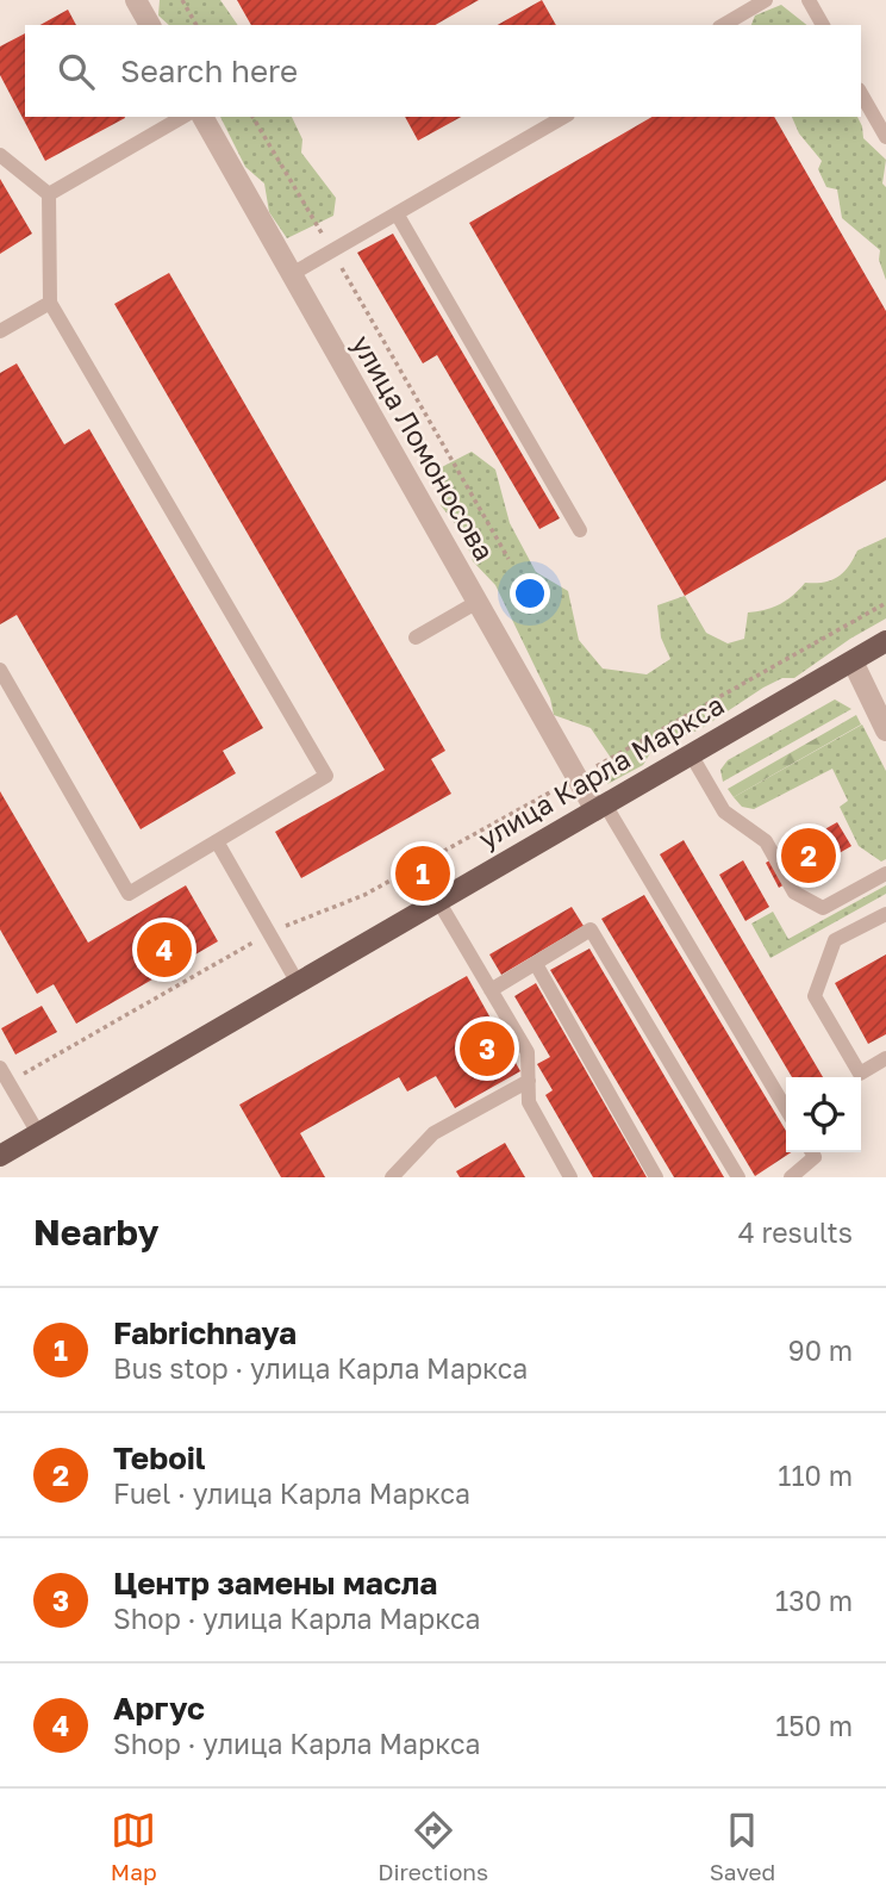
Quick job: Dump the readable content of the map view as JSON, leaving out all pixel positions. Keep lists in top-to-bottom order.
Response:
{
  "streets": {
    "main road": ["улица Карла Маркса"],
    "street": ["улица Ломоносова"]
  },
  "crossings": [
    ["улица Ломоносова", "улица Карла Маркса"]
  ],
  "page": {
    "search": "Search here",
    "pins": [
      "2",
      "1",
      "4",
      "3"
    ],
    "heading": ["Nearby", "4 results"],
    "list": [
      {
        "mark": "1",
        "name": "Fabrichnaya",
        "note": "Bus stop · улица Карла Маркса",
        "value": "90 m"
      },
      {
        "mark": "2",
        "name": "Teboil",
        "note": "Fuel · улица Карла Маркса",
        "value": "110 m"
      },
      {
        "mark": "3",
        "name": "Центр замены масла",
        "note": "Shop · улица Карла Маркса",
        "value": "130 m"
      },
      {
        "mark": "4",
        "name": "Аргус",
        "note": "Shop · улица Карла Маркса",
        "value": "150 m"
      }
    ],
    "nav": ["Map", "Directions", "Saved"]
  }
}
